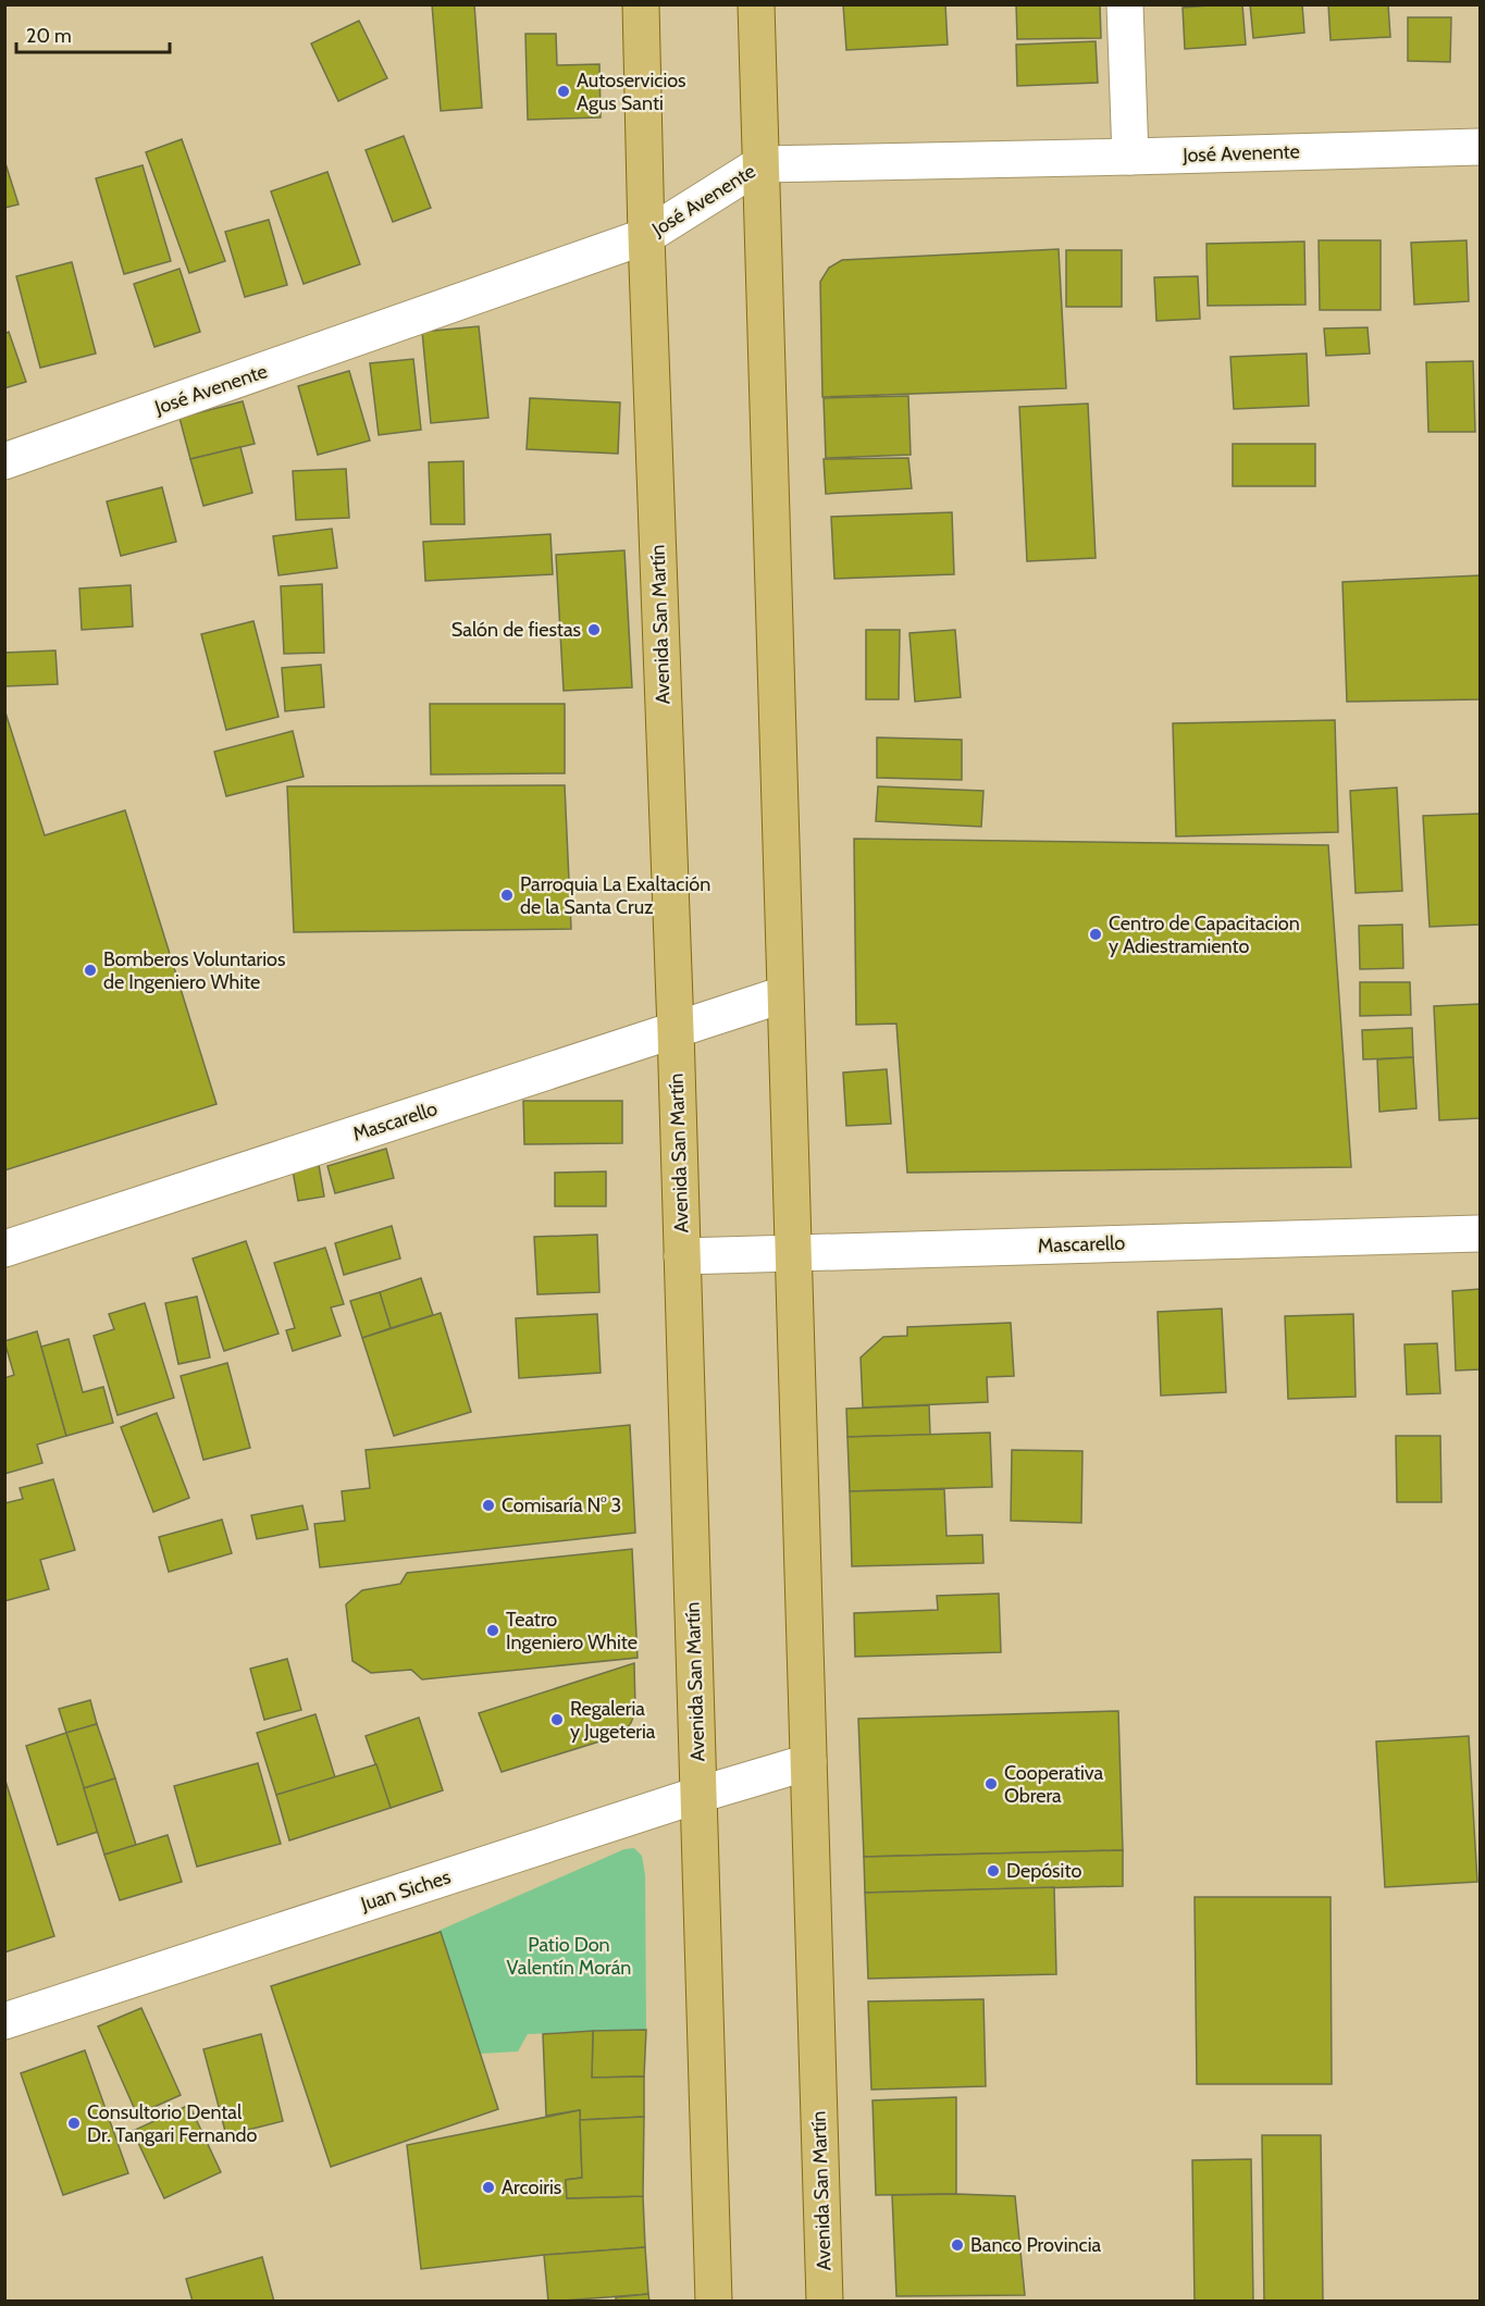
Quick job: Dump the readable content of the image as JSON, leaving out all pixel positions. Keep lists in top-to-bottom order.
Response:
{
  "streets": {
    "main road": ["Avenida San Martín"],
    "street": ["José Avenente", "Mascarello", "Juan Siches"]
  },
  "crossings": [
    ["José Avenente", "Avenida San Martín"],
    ["Avenida San Martín", "Mascarello"],
    ["Avenida San Martín", "Juan Siches"]
  ],
  "parks": ["Patio Don Valentín Morán"],
  "places": [
    "Autoservicios Agus Santi",
    "Salón de fiestas",
    "Parroquia La Exaltación de la Santa Cruz",
    "Centro de Capacitacion y Adiestramiento",
    "Bomberos Voluntarios de Ingeniero White",
    "Comisaría N° 3",
    "Teatro Ingeniero White",
    "Regaleria y Jugeteria",
    "Cooperativa Obrera",
    "Depósito",
    "Consultorio Dental Dr. Tangari Fernando",
    "Arcoiris",
    "Banco Provincia"
  ],
  "scale_bar": "20 m"
}
